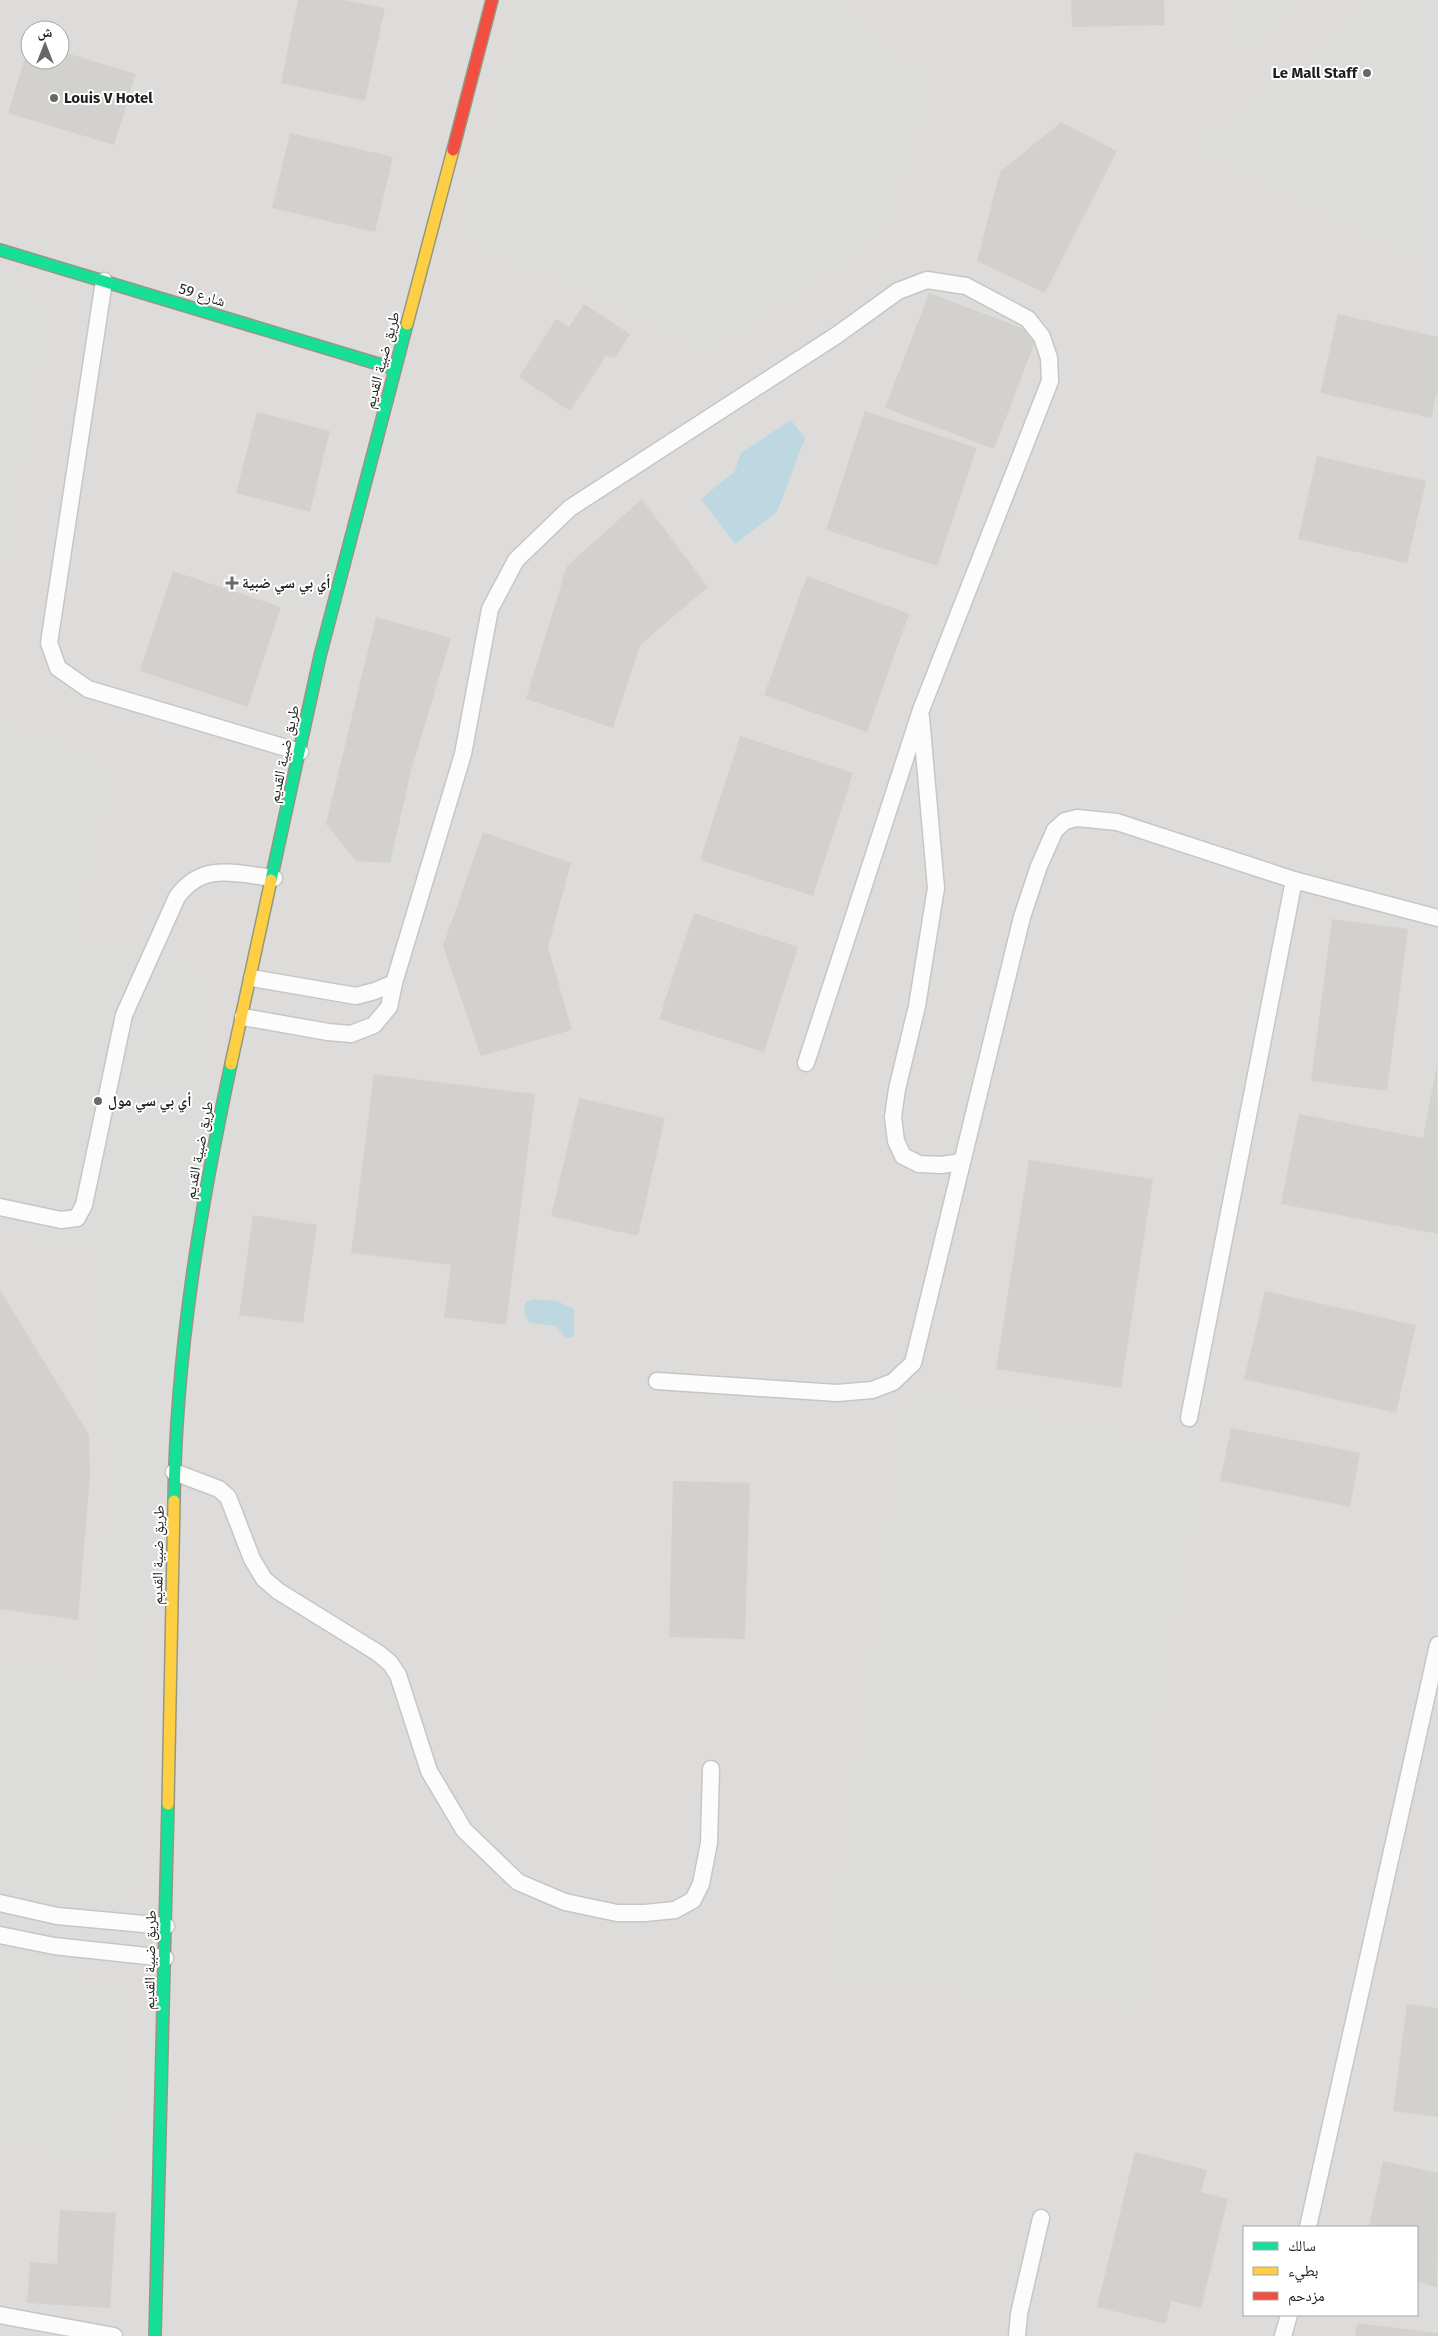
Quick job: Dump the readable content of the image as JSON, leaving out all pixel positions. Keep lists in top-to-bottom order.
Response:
{
  "streets": {
    "street": ["شارع 59", "طريق ضبية القديم"]
  },
  "crossings": [
    ["شارع 59", "طريق ضبية القديم"]
  ],
  "places": {
    "other": ["Le Mall Staff", "Louis V Hotel", "أي بي سي مول"],
    "health": ["أي بي سي ضبية"]
  },
  "legend": ["سالك", "بطيء", "مزدحم"],
  "north": "top"
}
